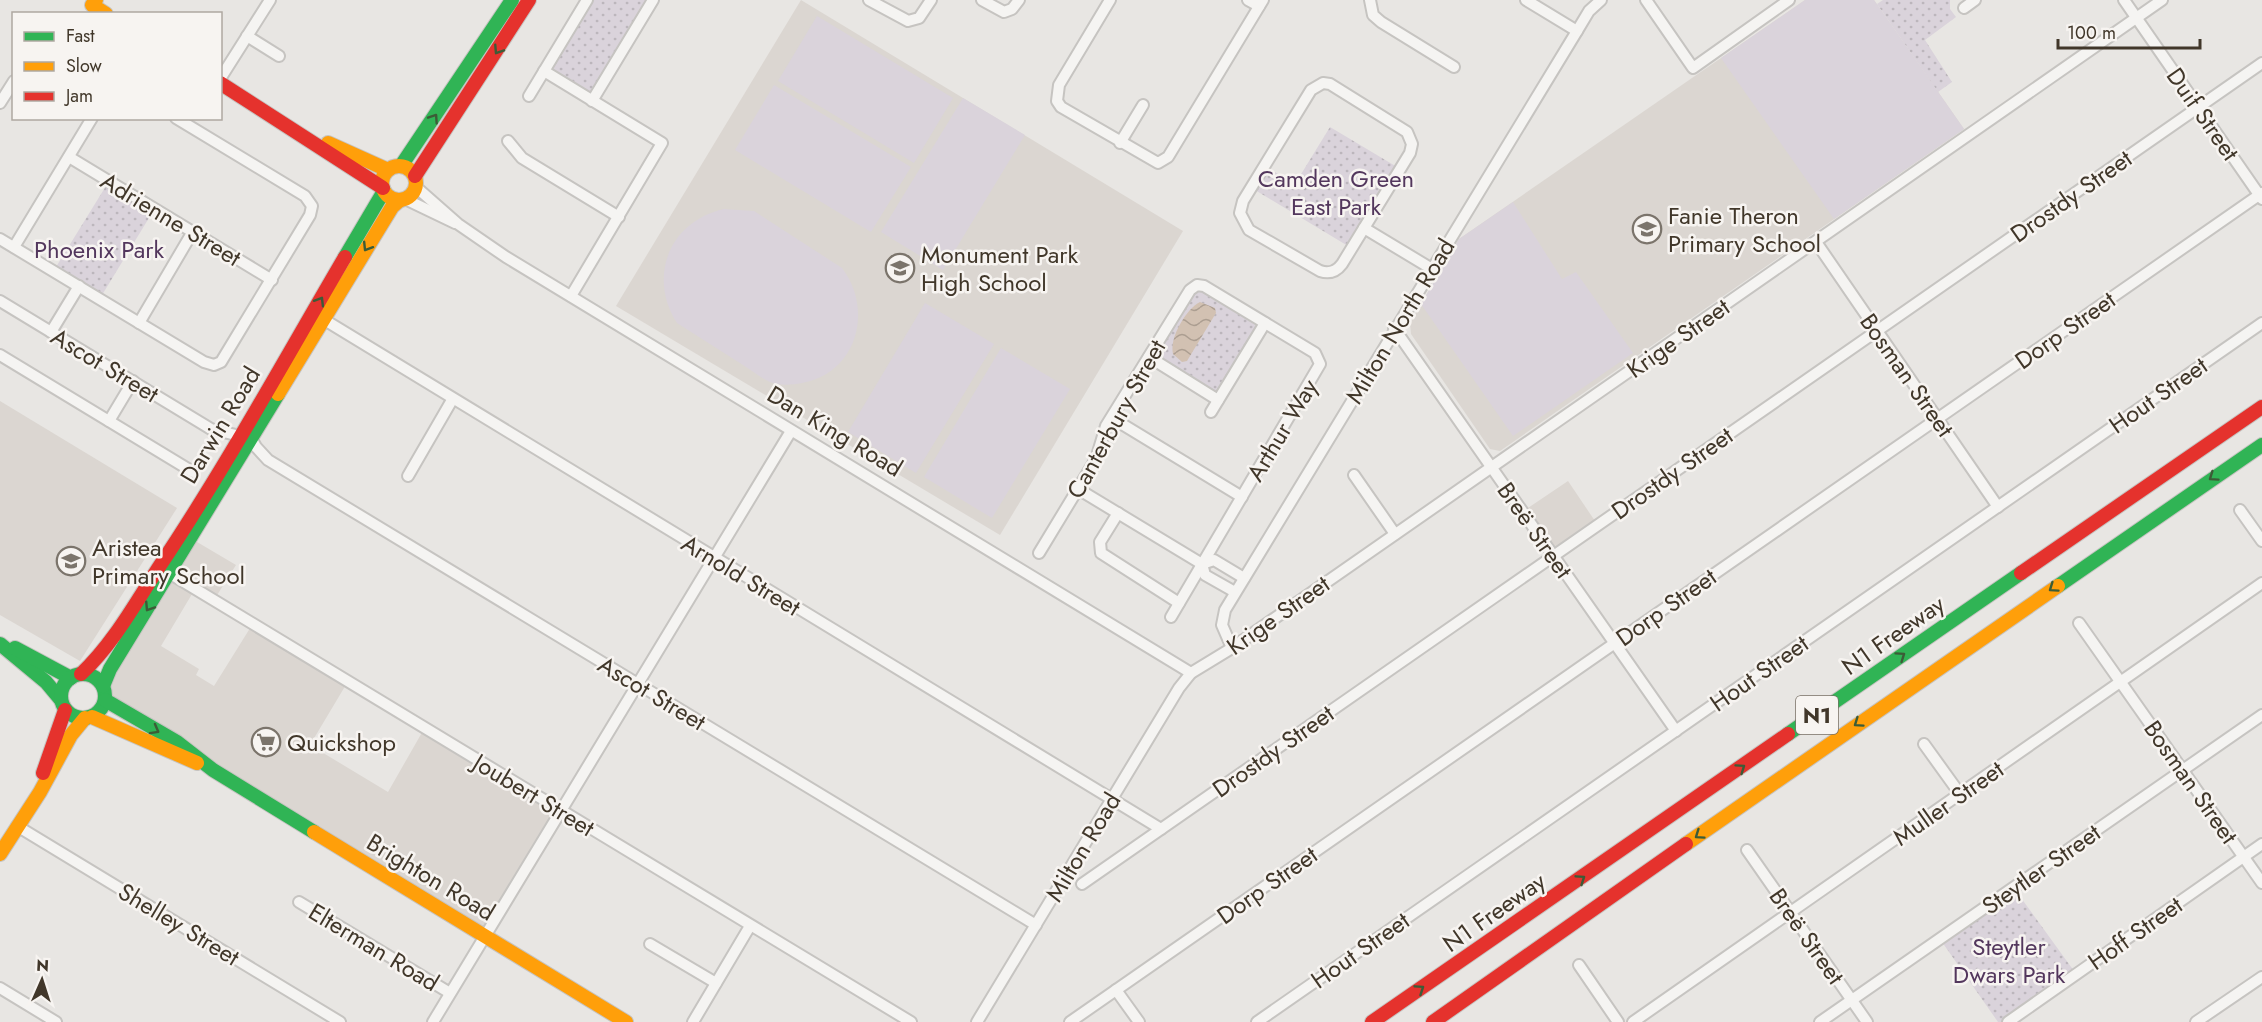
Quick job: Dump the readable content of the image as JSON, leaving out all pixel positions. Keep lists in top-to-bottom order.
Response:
{
  "streets": {
    "main road": [
      "Darwin Road",
      "N1 Freeway",
      "N1",
      "Brighton Road"
    ],
    "street": [
      "Duif Street",
      "Drostdy Street",
      "Adrienne Street",
      "Milton North Road",
      "Dorp Street",
      "Krige Street",
      "Ascot Street",
      "Bosman Street",
      "Hout Street",
      "Canterbury Street",
      "Arthur Way",
      "Dan King Road",
      "Breë Street",
      "Arnold Street",
      "Joubert Street",
      "Muller Street",
      "Milton Road",
      "Steytler Street",
      "Shelley Street",
      "Hoff Street",
      "Elterman Road"
    ]
  },
  "crossings": [
    ["Duif Street", "Drostdy Street"],
    ["Duif Street", "Dorp Street"],
    ["Duif Street", "Krige Street"],
    ["Drostdy Street", "Bosman Street"],
    ["Drostdy Street", "Breë Street"],
    ["Drostdy Street", "Arnold Street"],
    ["Milton North Road", "Krige Street"],
    ["Milton North Road", "Breë Street"],
    ["Dorp Street", "Bosman Street"],
    ["Dorp Street", "Breë Street"],
    ["Krige Street", "Bosman Street"],
    ["Krige Street", "Dan King Road"],
    ["Krige Street", "Breë Street"],
    ["Krige Street", "Milton Road"],
    ["Ascot Street", "Darwin Road"],
    ["Ascot Street", "Milton Road"],
    ["Bosman Street", "Hout Street"],
    ["Bosman Street", "Muller Street"],
    ["Bosman Street", "Steytler Street"],
    ["Bosman Street", "Hoff Street"],
    ["Hout Street", "Breë Street"],
    ["Canterbury Street", "Arthur Way"],
    ["Darwin Road", "Dan King Road"],
    ["Darwin Road", "Arnold Street"],
    ["Darwin Road", "Joubert Street"],
    ["Darwin Road", "Brighton Road"],
    ["Dan King Road", "Milton Road"],
    ["Breë Street", "Muller Street"],
    ["Breë Street", "Steytler Street"],
    ["Arnold Street", "Milton Road"]
  ],
  "parks": ["Camden Green East Park", "Phoenix Park", "Steytler Dwars Park"],
  "places": {
    "school or university": ["Fanie Theron Primary School", "Monument Park High School", "Aristea Primary School"],
    "supermarket": ["Quickshop"]
  },
  "legend": ["Fast", "Slow", "Jam"],
  "scale_bar": "100 m",
  "north": "top"
}
